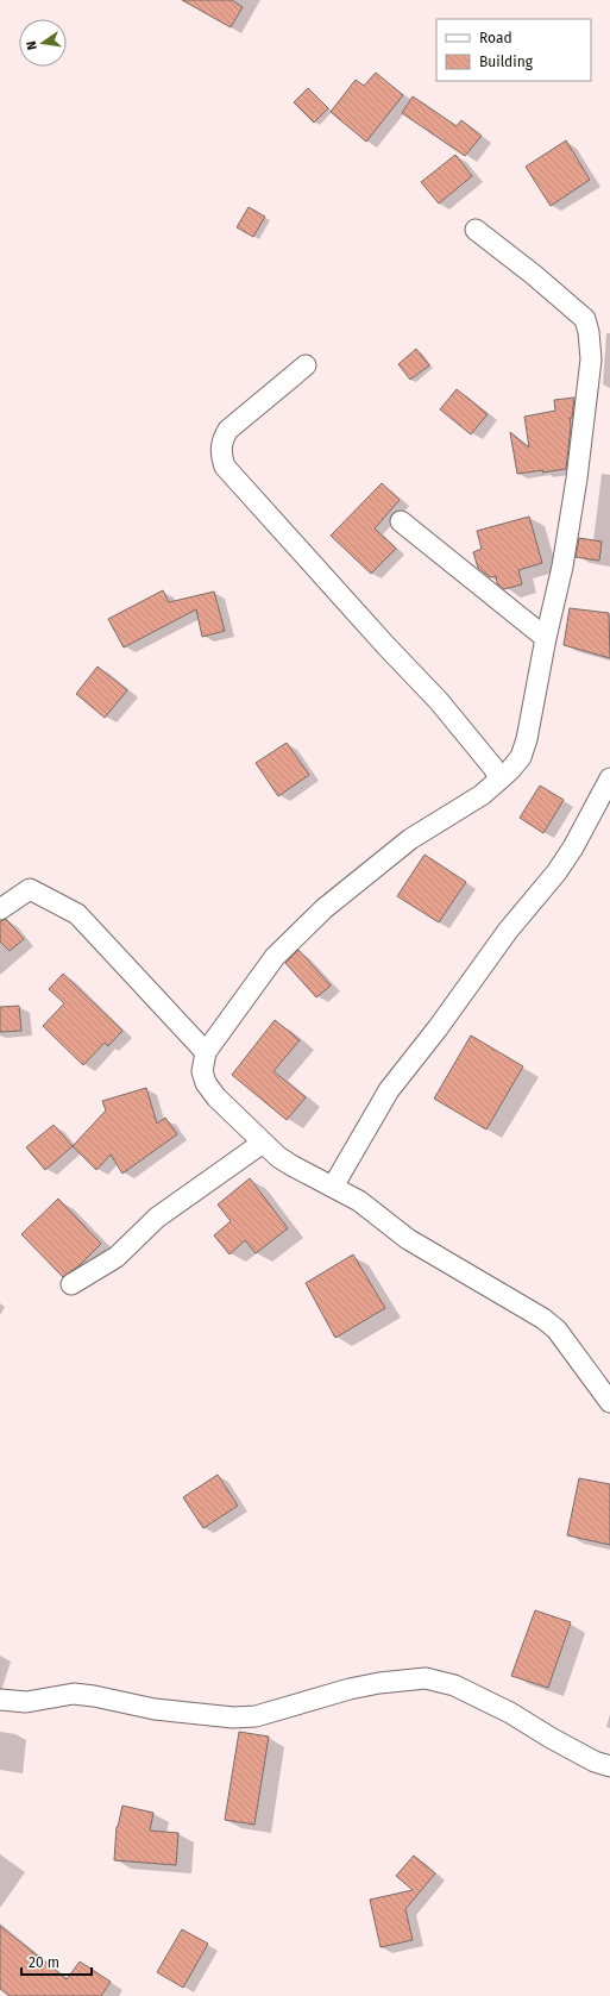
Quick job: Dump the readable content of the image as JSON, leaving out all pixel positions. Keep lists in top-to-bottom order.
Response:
{
  "legend": ["Road", "Building"],
  "scale_bar": "20 m",
  "north": "left"
}
